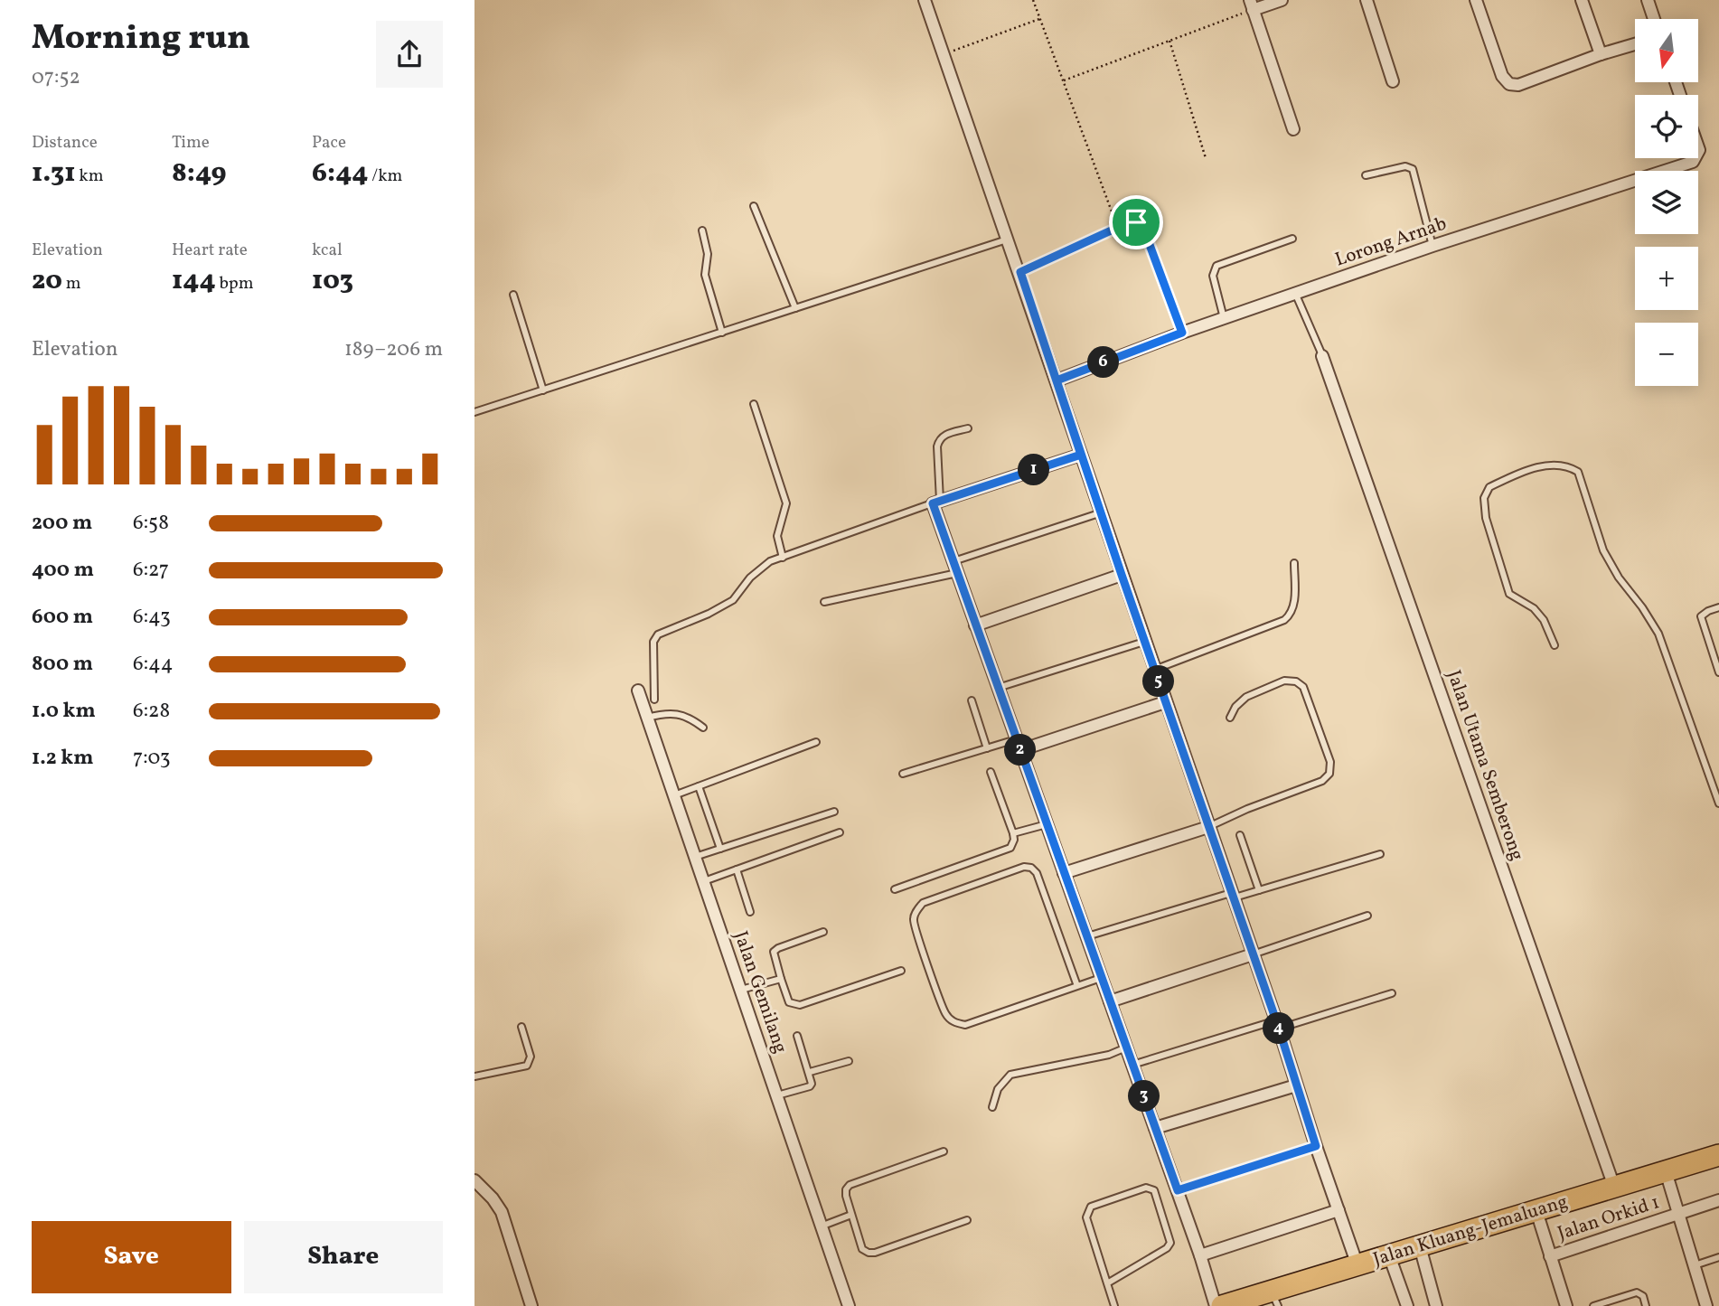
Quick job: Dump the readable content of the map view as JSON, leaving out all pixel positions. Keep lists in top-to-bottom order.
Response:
{
  "streets": {
    "highway": ["Jalan Kluang-Jemaluang"],
    "street": [
      "Lorong Arnab",
      "Jalan Utama Semberong",
      "Jalan Gemilang",
      "Jalan Orkid 1"
    ]
  },
  "crossings": [
    ["Jalan Utama Semberong", "Jalan Kluang-Jemaluang"]
  ],
  "north": "bottom",
  "page": {
    "heading": ["Morning run", "07:52"],
    "map_buttons": ["+", "−"],
    "stats": [
      ["Distance", "1.31 km"],
      ["Time", "8:49"],
      ["Pace", "6:44 /km"],
      ["Elevation", "20 m"],
      ["Heart rate", "144 bpm"],
      ["kcal", "103"]
    ],
    "chart": ["Elevation", "189–206 m"],
    "pins": [
      "6",
      "1",
      "5",
      "2",
      "4",
      "3"
    ],
    "list": [
      {
        "name": "200 m",
        "note": "6:58"
      },
      {
        "name": "400 m",
        "note": "6:27"
      },
      {
        "name": "600 m",
        "note": "6:43"
      },
      {
        "name": "800 m",
        "note": "6:44"
      },
      {
        "name": "1.0 km",
        "note": "6:28"
      },
      {
        "name": "1.2 km",
        "note": "7:03"
      }
    ],
    "buttons": ["Save", "Share"]
  }
}
